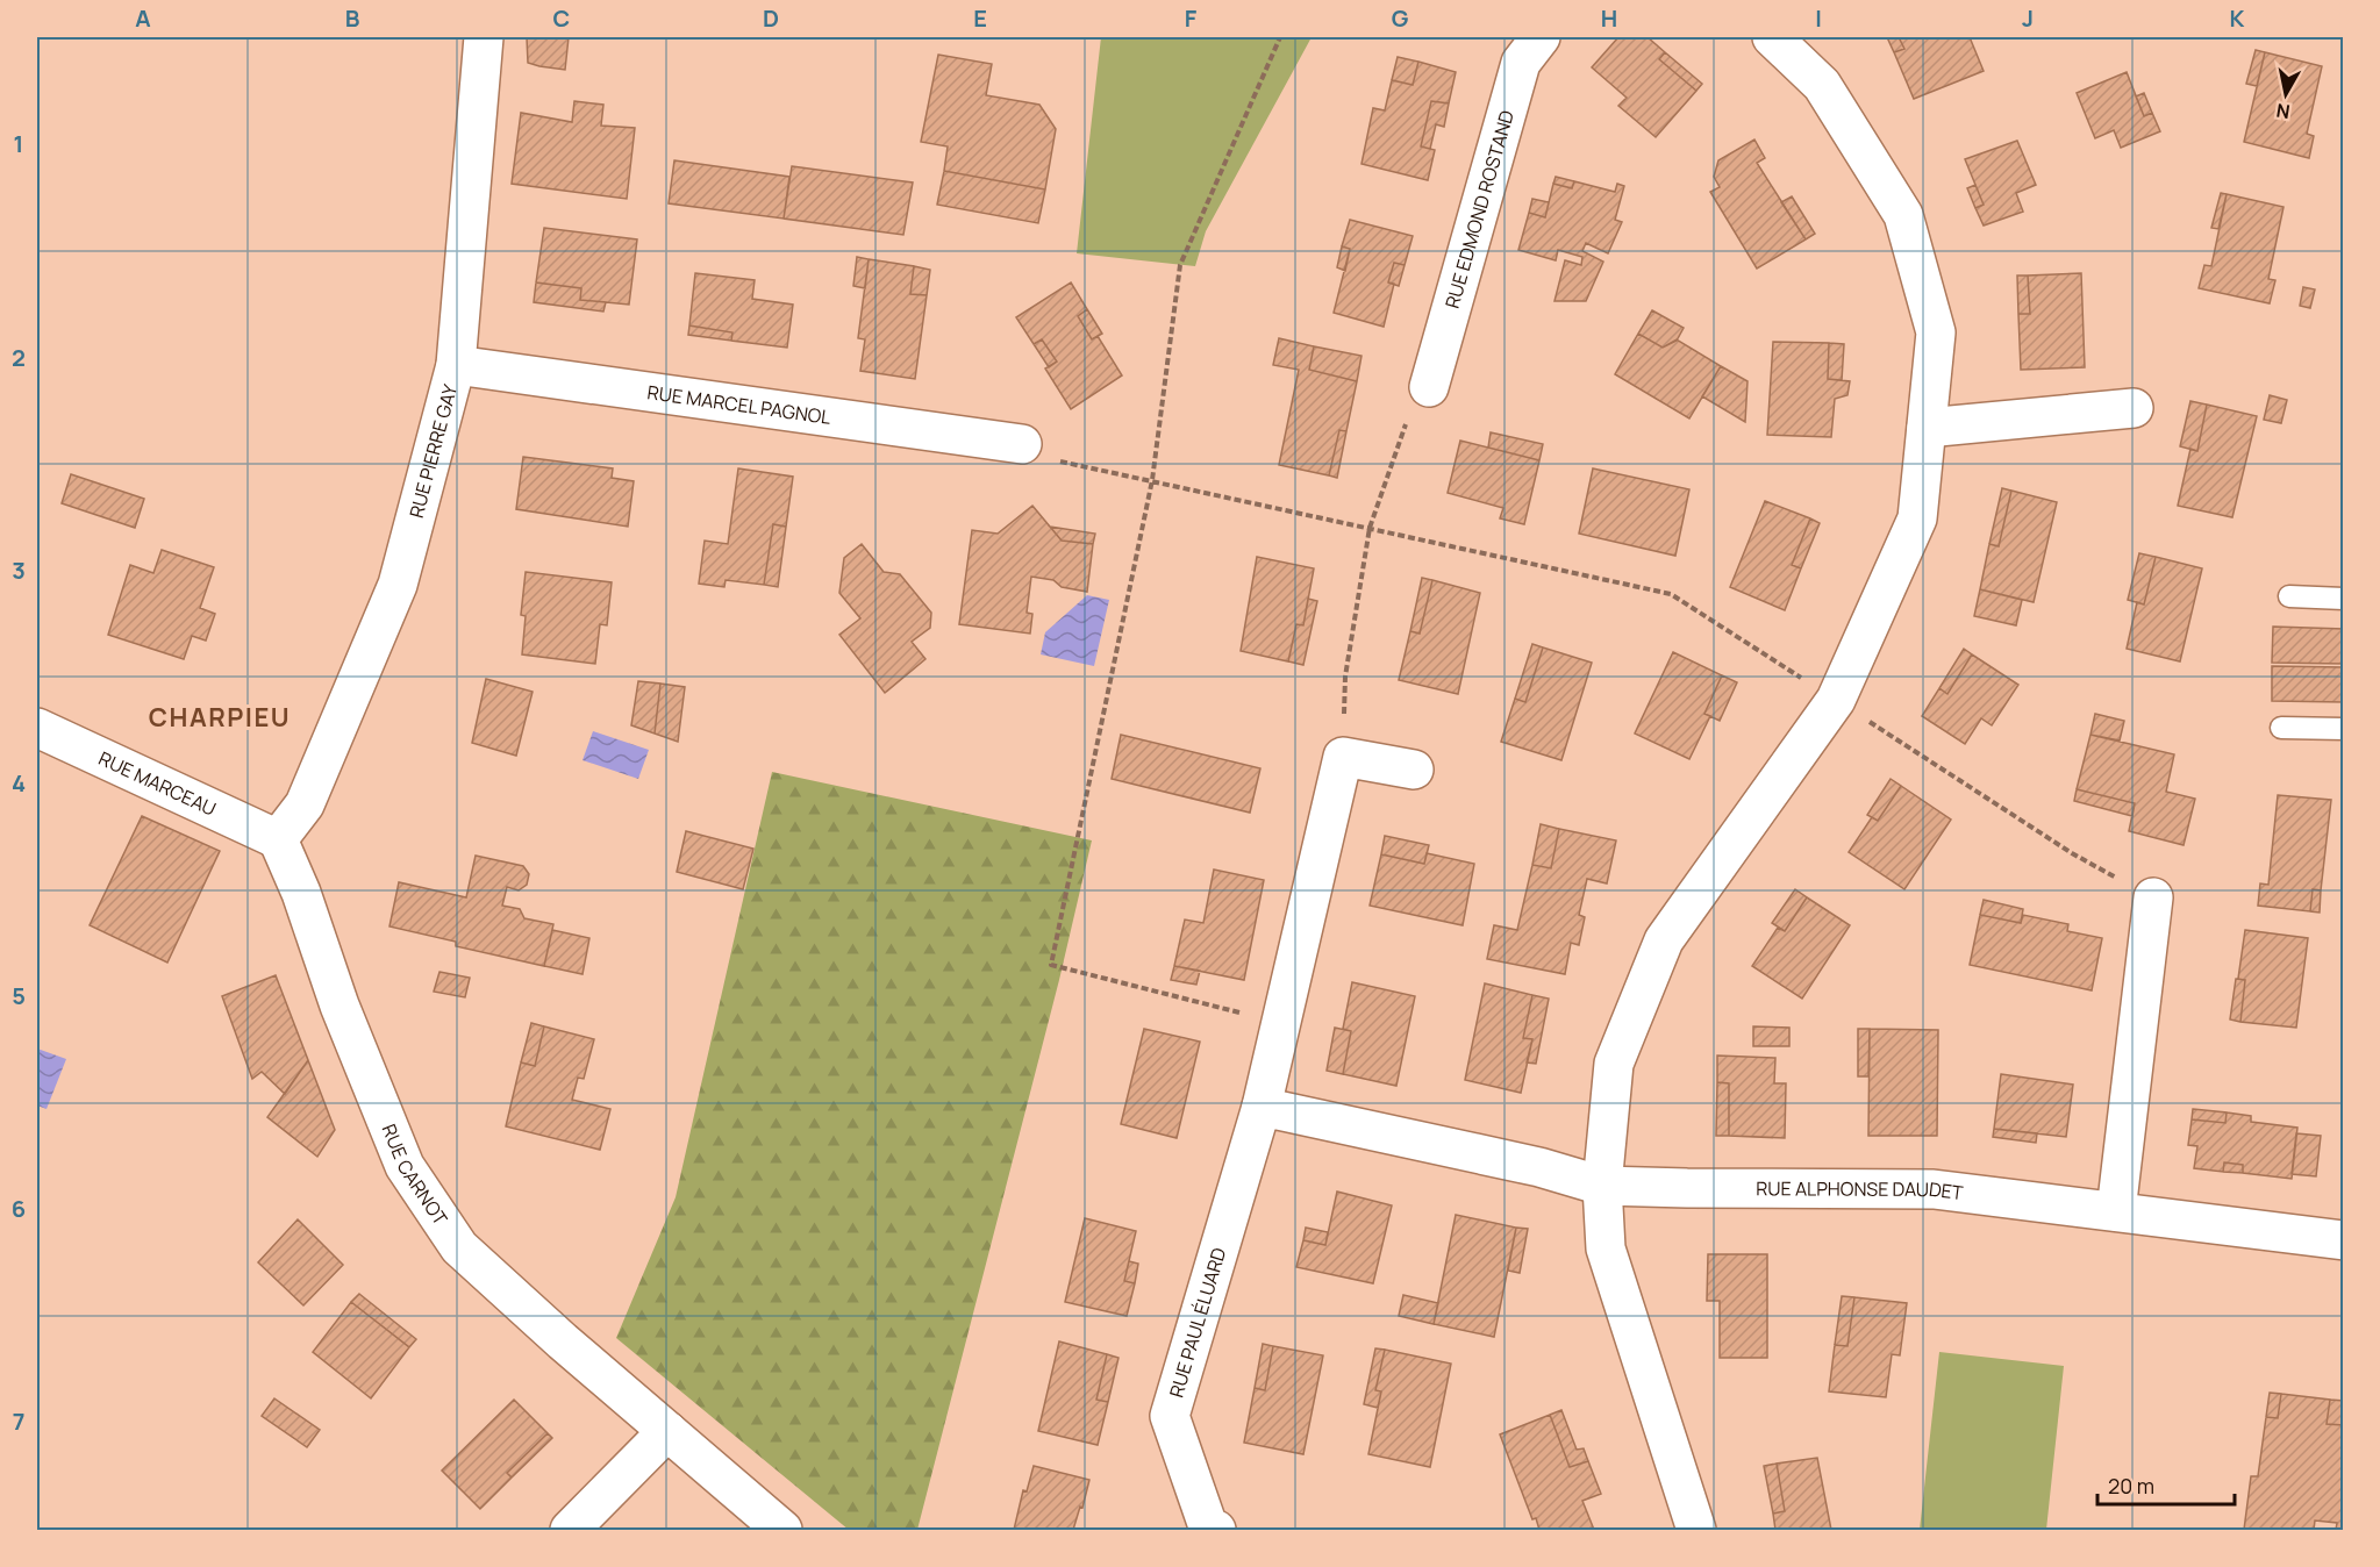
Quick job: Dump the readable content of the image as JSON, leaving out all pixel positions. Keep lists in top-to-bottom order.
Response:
{
  "streets": {
    "street": [
      "RUE EDMOND ROSTAND",
      "RUE MARCEL PAGNOL",
      "RUE PIERRE GAY",
      "RUE MARCEAU",
      "RUE CARNOT",
      "RUE ALPHONSE DAUDET",
      "RUE PAUL ÉLUARD"
    ]
  },
  "crossings": [
    ["RUE MARCEL PAGNOL", "RUE PIERRE GAY"],
    ["RUE PIERRE GAY", "RUE MARCEAU"],
    ["RUE PIERRE GAY", "RUE CARNOT"],
    ["RUE MARCEAU", "RUE CARNOT"]
  ],
  "districts": ["CHARPIEU"],
  "scale_bar": "20 m",
  "north": "bottom",
  "grid": {
    "columns": [
      "A",
      "B",
      "C",
      "D",
      "E",
      "F",
      "G",
      "H",
      "I",
      "J",
      "K"
    ],
    "rows": [
      "1",
      "2",
      "3",
      "4",
      "5",
      "6",
      "7"
    ]
  }
}
